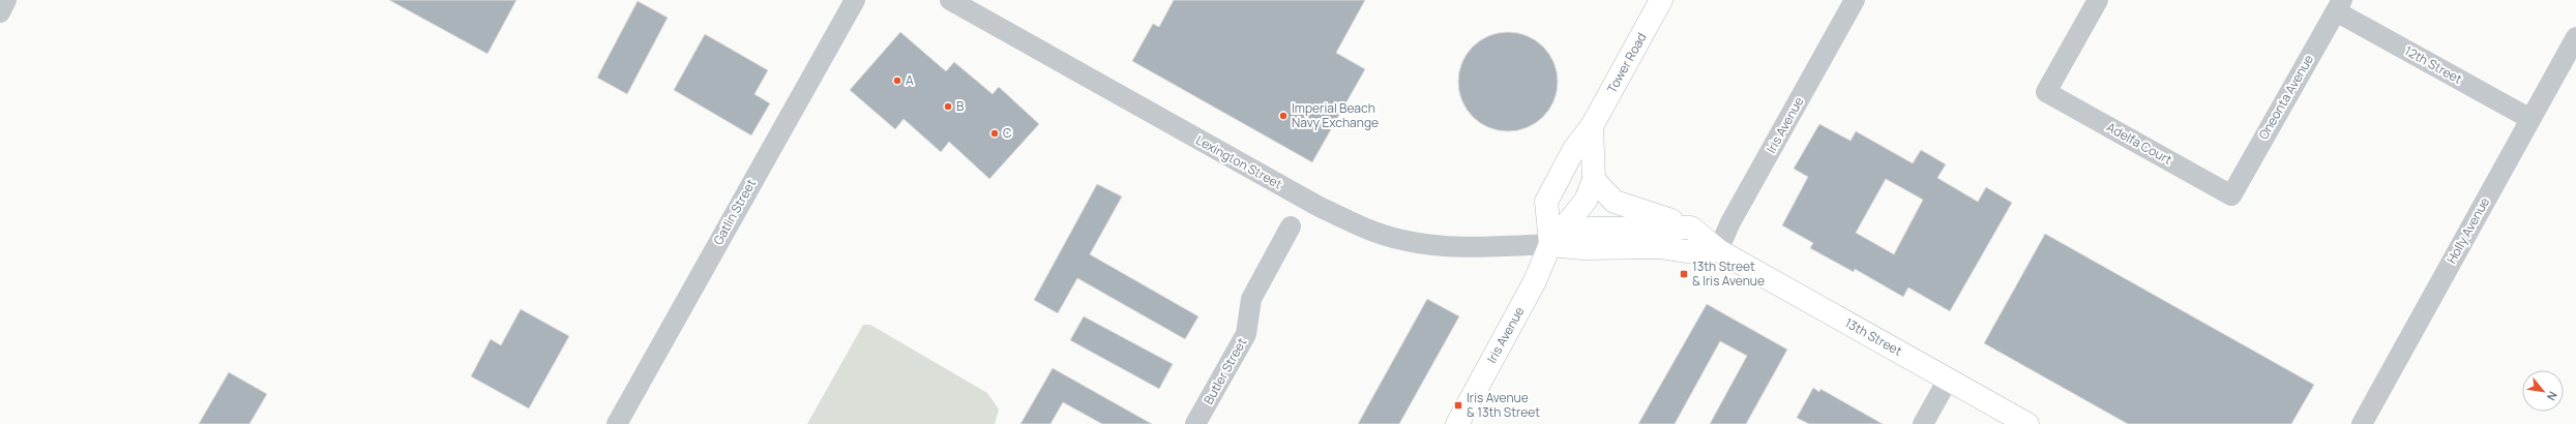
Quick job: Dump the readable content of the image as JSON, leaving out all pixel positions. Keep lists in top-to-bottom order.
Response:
{
  "streets": {
    "main road": ["Tower Road", "Iris Avenue", "13th Street"],
    "street": [
      "12th Street",
      "Oneonta Avenue",
      "Adelfa Court",
      "Lexington Street",
      "Gatlin Street",
      "Holly Avenue",
      "Butler Street"
    ]
  },
  "crossings": [
    ["Tower Road", "Iris Avenue"],
    ["Tower Road", "Lexington Street"],
    ["12th Street", "Oneonta Avenue"],
    ["12th Street", "Holly Avenue"],
    ["Oneonta Avenue", "Adelfa Court"],
    ["Iris Avenue", "Lexington Street"],
    ["Iris Avenue", "13th Street"]
  ],
  "places": {
    "other": [
      "A",
      "B",
      "Imperial Beach Navy Exchange",
      "C"
    ],
    "transit": ["13th Street & Iris Avenue", "Iris Avenue & 13th Street"]
  },
  "north": "bottom right"
}
